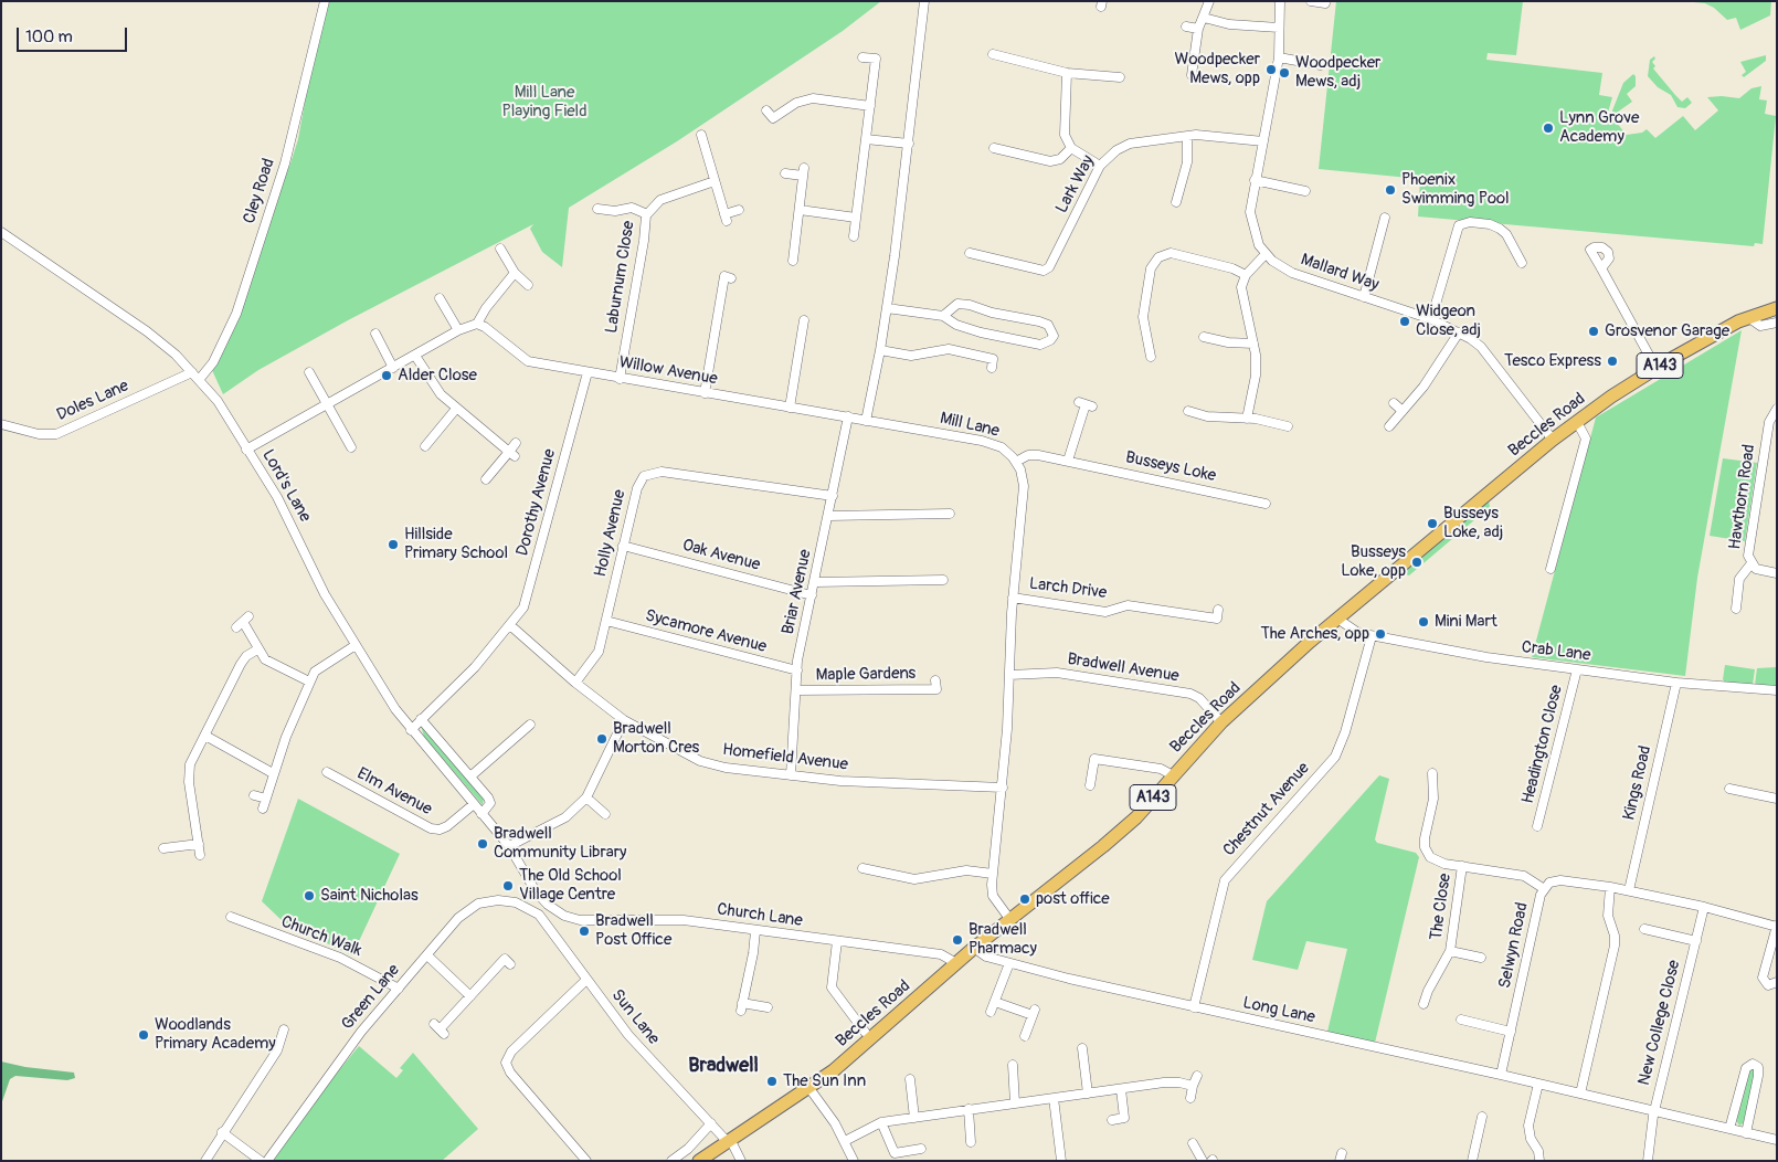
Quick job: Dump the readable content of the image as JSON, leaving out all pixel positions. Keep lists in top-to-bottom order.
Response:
{
  "streets": {
    "highway": ["A143", "Beccles Road"],
    "street": [
      "Lark Way",
      "Cley Road",
      "Mallard Way",
      "Laburnum Close",
      "Willow Avenue",
      "Doles Lane",
      "Mill Lane",
      "Busseys Loke",
      "Lord's Lane",
      "Hawthorn Road",
      "Dorothy Avenue",
      "Holly Avenue",
      "Oak Avenue",
      "Larch Drive",
      "Briar Avenue",
      "Sycamore Avenue",
      "Crab Lane",
      "Bradwell Avenue",
      "Maple Gardens",
      "Headington Close",
      "Homefield Avenue",
      "Kings Road",
      "Elm Avenue",
      "Chestnut Avenue",
      "The Close",
      "Church Lane",
      "Church Walk",
      "Selwyn Road",
      "Green Lane",
      "Long Lane",
      "Sun Lane",
      "New College Close"
    ]
  },
  "crossings": [
    ["Lark Way", "Mallard Way"],
    ["Cley Road", "Lord's Lane"],
    ["Mallard Way", "Beccles Road"],
    ["Laburnum Close", "Willow Avenue"],
    ["Willow Avenue", "Mill Lane"],
    ["Willow Avenue", "Dorothy Avenue"],
    ["Willow Avenue", "Briar Avenue"],
    ["Doles Lane", "Lord's Lane"],
    ["Mill Lane", "Busseys Loke"],
    ["Beccles Road", "Crab Lane"],
    ["Beccles Road", "Bradwell Avenue"],
    ["Beccles Road", "Church Lane"],
    ["Beccles Road", "Long Lane"],
    ["Beccles Road", "Sun Lane"],
    ["Lord's Lane", "Dorothy Avenue"],
    ["Lord's Lane", "Elm Avenue"],
    ["Lord's Lane", "Church Lane"],
    ["Dorothy Avenue", "Homefield Avenue"],
    ["Holly Avenue", "Oak Avenue"],
    ["Holly Avenue", "Briar Avenue"],
    ["Holly Avenue", "Sycamore Avenue"],
    ["Holly Avenue", "Homefield Avenue"],
    ["Oak Avenue", "Briar Avenue"],
    ["Briar Avenue", "Sycamore Avenue"],
    ["Briar Avenue", "Maple Gardens"],
    ["Briar Avenue", "Homefield Avenue"],
    ["Crab Lane", "Headington Close"],
    ["Crab Lane", "Kings Road"],
    ["Crab Lane", "Chestnut Avenue"],
    ["Kings Road", "Selwyn Road"],
    ["Chestnut Avenue", "Long Lane"],
    ["Church Walk", "Green Lane"],
    ["Selwyn Road", "Long Lane"],
    ["Selwyn Road", "New College Close"],
    ["Green Lane", "Sun Lane"],
    ["Long Lane", "New College Close"]
  ],
  "districts": ["Bradwell"],
  "parks": ["Mill Lane Playing Field"],
  "places": [
    "Woodpecker Mews, opp",
    "Woodpecker Mews, adj",
    "Lynn Grove Academy",
    "Phoenix Swimming Pool",
    "Widgeon Close, adj",
    "Grosvenor Garage",
    "Tesco Express",
    "Alder Close",
    "Busseys Loke, adj",
    "Hillside Primary School",
    "Busseys Loke, opp",
    "Mini Mart",
    "The Arches, opp",
    "Bradwell Morton Cres",
    "Bradwell Community Library",
    "The Old School Village Centre",
    "Saint Nicholas",
    "post office",
    "Bradwell Post Office",
    "Bradwell Pharmacy",
    "Woodlands Primary Academy",
    "The Sun Inn"
  ],
  "scale_bar": "100 m"
}
